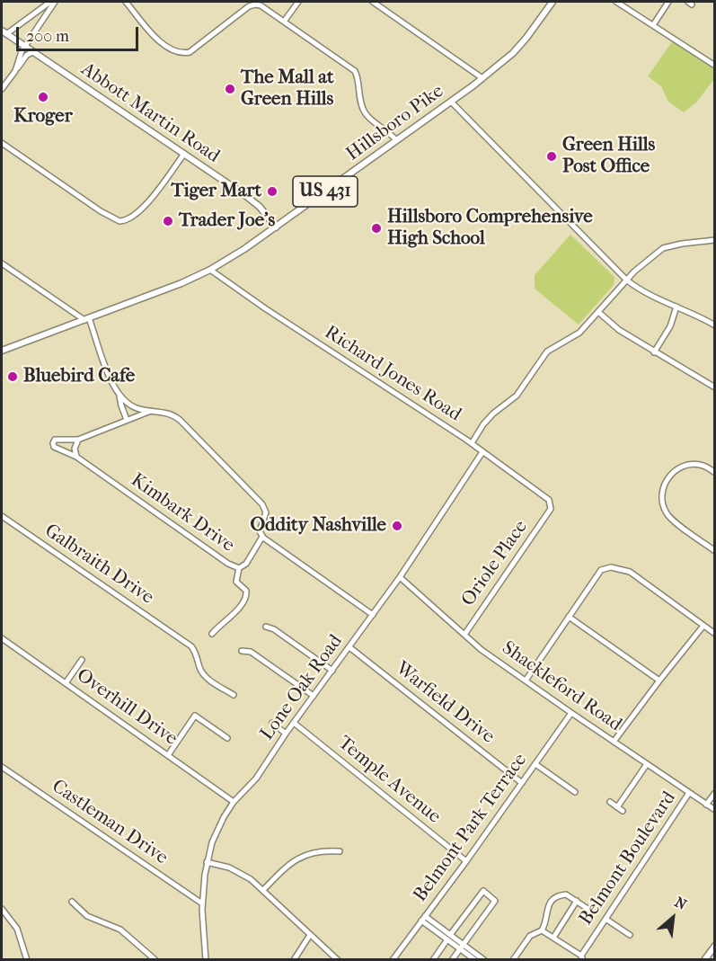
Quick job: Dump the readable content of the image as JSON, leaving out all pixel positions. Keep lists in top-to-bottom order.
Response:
{
  "streets": {
    "main road": ["Abbott Martin Road", "Hillsboro Pike", "US 431"],
    "street": [
      "Richard Jones Road",
      "Kimbark Drive",
      "Oriole Place",
      "Galbraith Drive",
      "Shackleford Road",
      "Lone Oak Road",
      "Warfield Drive",
      "Overhill Drive",
      "Temple Avenue",
      "Castleman Drive",
      "Belmont Park Terrace",
      "Belmont Boulevard"
    ]
  },
  "crossings": [
    ["Abbott Martin Road", "Hillsboro Pike"],
    ["Hillsboro Pike", "Richard Jones Road"],
    ["Richard Jones Road", "Oriole Place"],
    ["Richard Jones Road", "Lone Oak Road"],
    ["Oriole Place", "Shackleford Road"],
    ["Shackleford Road", "Lone Oak Road"],
    ["Shackleford Road", "Belmont Park Terrace"],
    ["Shackleford Road", "Belmont Boulevard"],
    ["Lone Oak Road", "Warfield Drive"],
    ["Lone Oak Road", "Overhill Drive"],
    ["Lone Oak Road", "Temple Avenue"],
    ["Lone Oak Road", "Castleman Drive"],
    ["Warfield Drive", "Belmont Park Terrace"],
    ["Temple Avenue", "Belmont Park Terrace"]
  ],
  "places": [
    "The Mall at Green Hills",
    "Kroger",
    "Green Hills Post Office",
    "Tiger Mart",
    "Trader Joe's",
    "Hillsboro Comprehensive High School",
    "Bluebird Cafe",
    "Oddity Nashville"
  ],
  "scale_bar": "200 m",
  "north": "top right"
}
